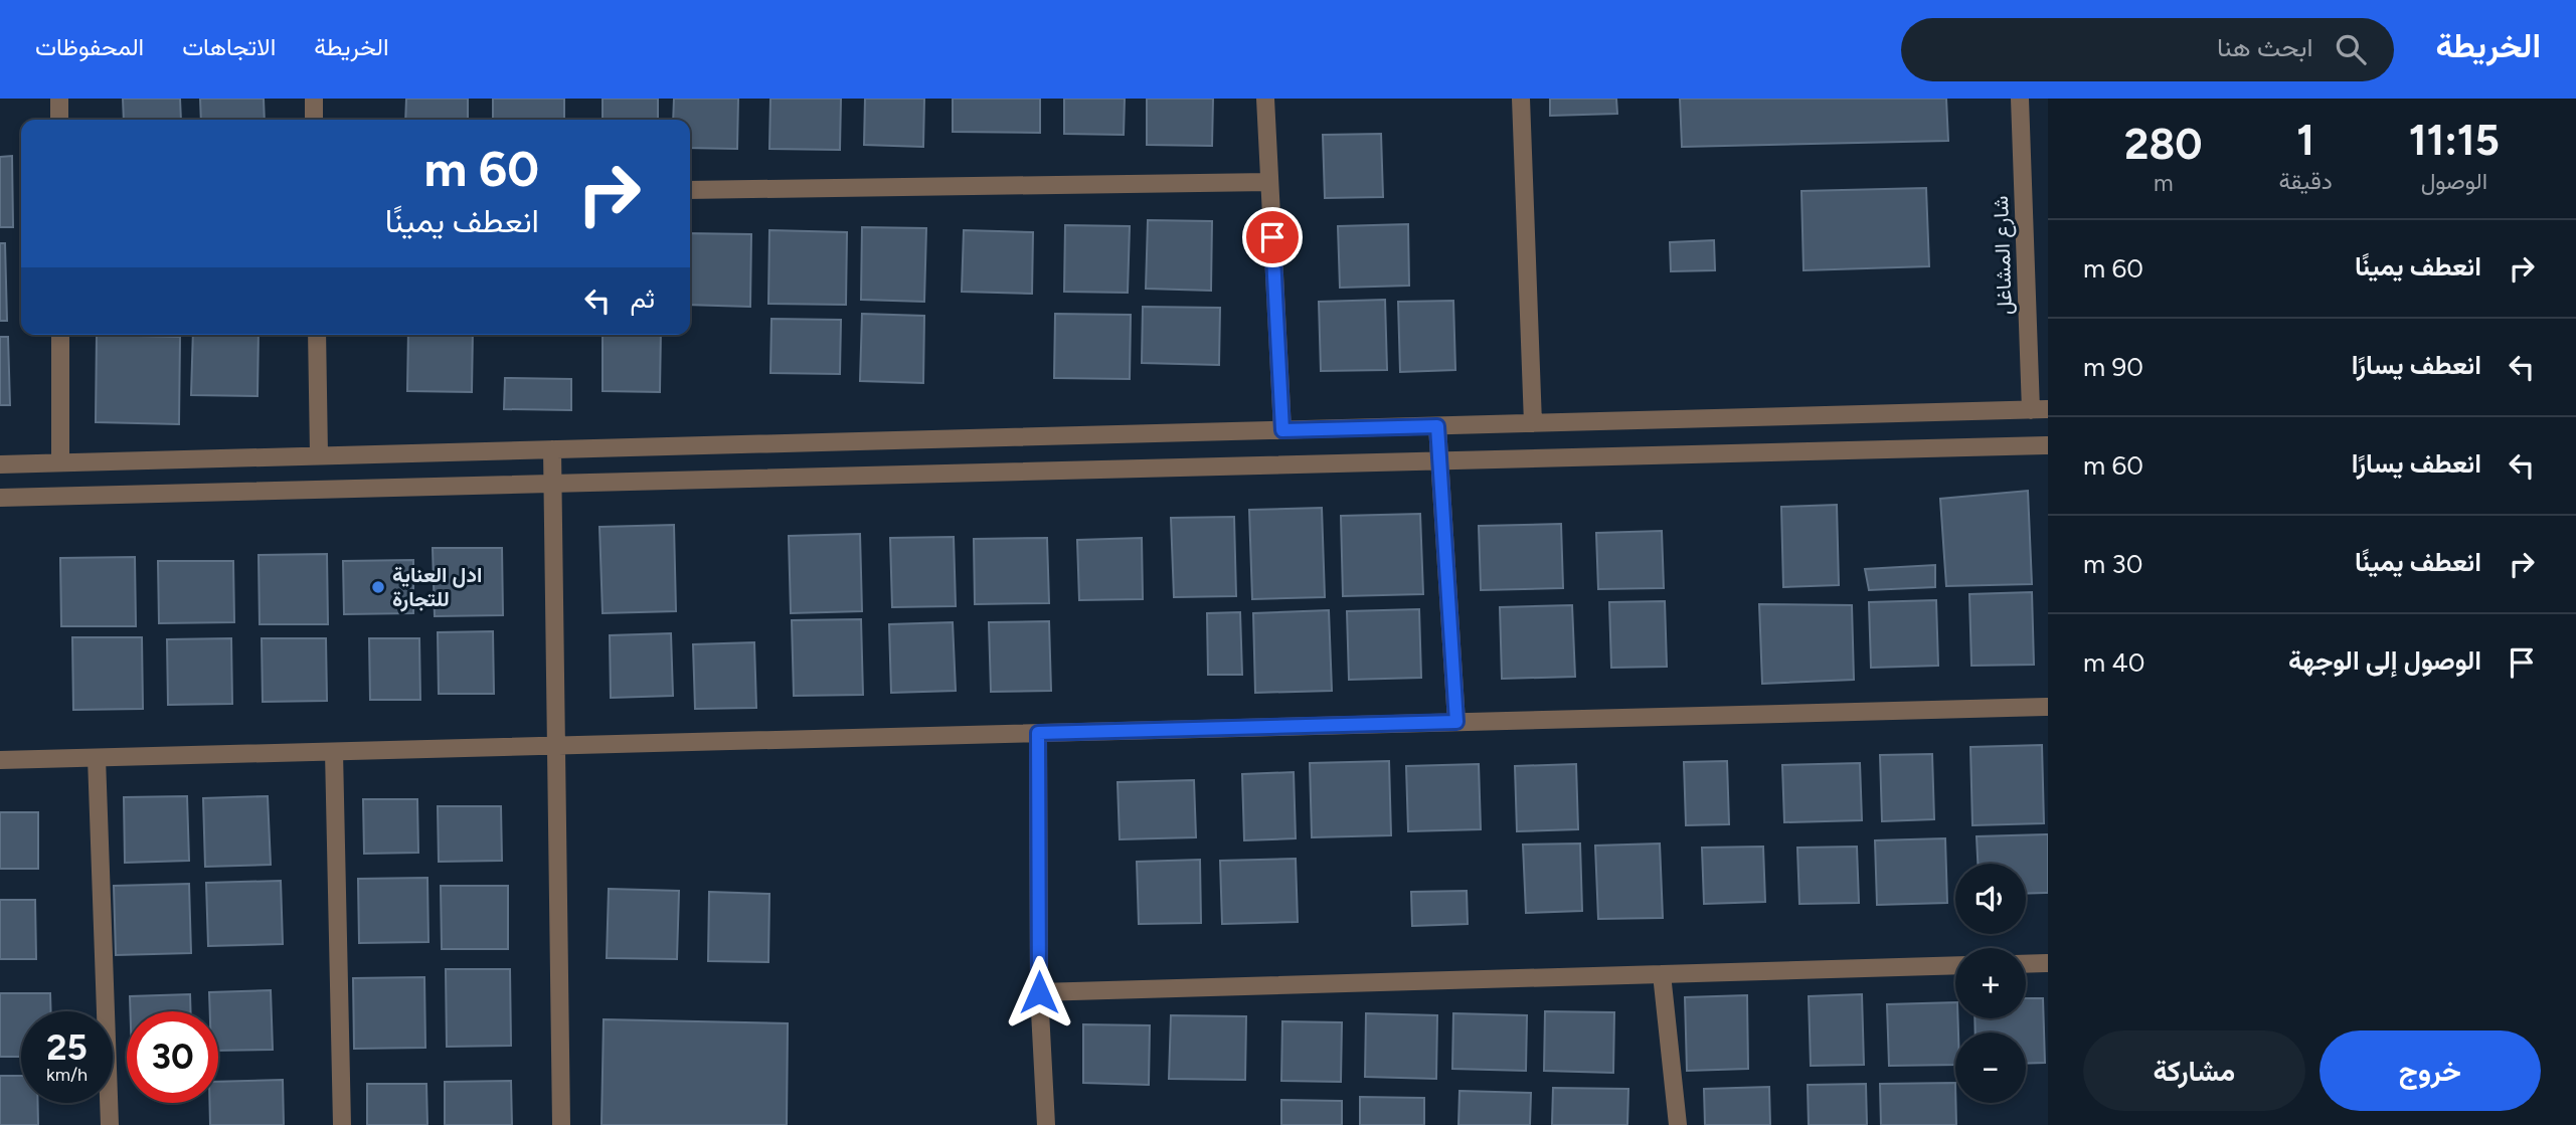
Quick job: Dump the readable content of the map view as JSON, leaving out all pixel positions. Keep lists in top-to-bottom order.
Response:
{
  "streets": {
    "street": ["شارع المشاغل"]
  },
  "places": ["ادل العناية للتجارة"],
  "page": {
    "header": "الخريطة",
    "search": "ابحث هنا",
    "nav": ["الخريطة", "الاتجاهات", "المحفوظات"],
    "eta": [
      "11:15",
      "الوصول",
      "1",
      "دقيقة",
      "280",
      "m"
    ],
    "turn": ["60 m", "انعطف يمينًا"],
    "list": [
      {
        "name": "انعطف يمينًا",
        "value": "60 m"
      },
      {
        "name": "انعطف يسارًا",
        "value": "90 m"
      },
      {
        "name": "انعطف يسارًا",
        "value": "60 m"
      },
      {
        "name": "انعطف يمينًا",
        "value": "30 m"
      },
      {
        "name": "الوصول إلى الوجهة",
        "value": "40 m"
      }
    ],
    "then": "ثم",
    "map_buttons": ["+", "−"],
    "speed": "25 km/h",
    "limit": "30",
    "buttons": ["خروج", "مشاركة"]
  }
}
